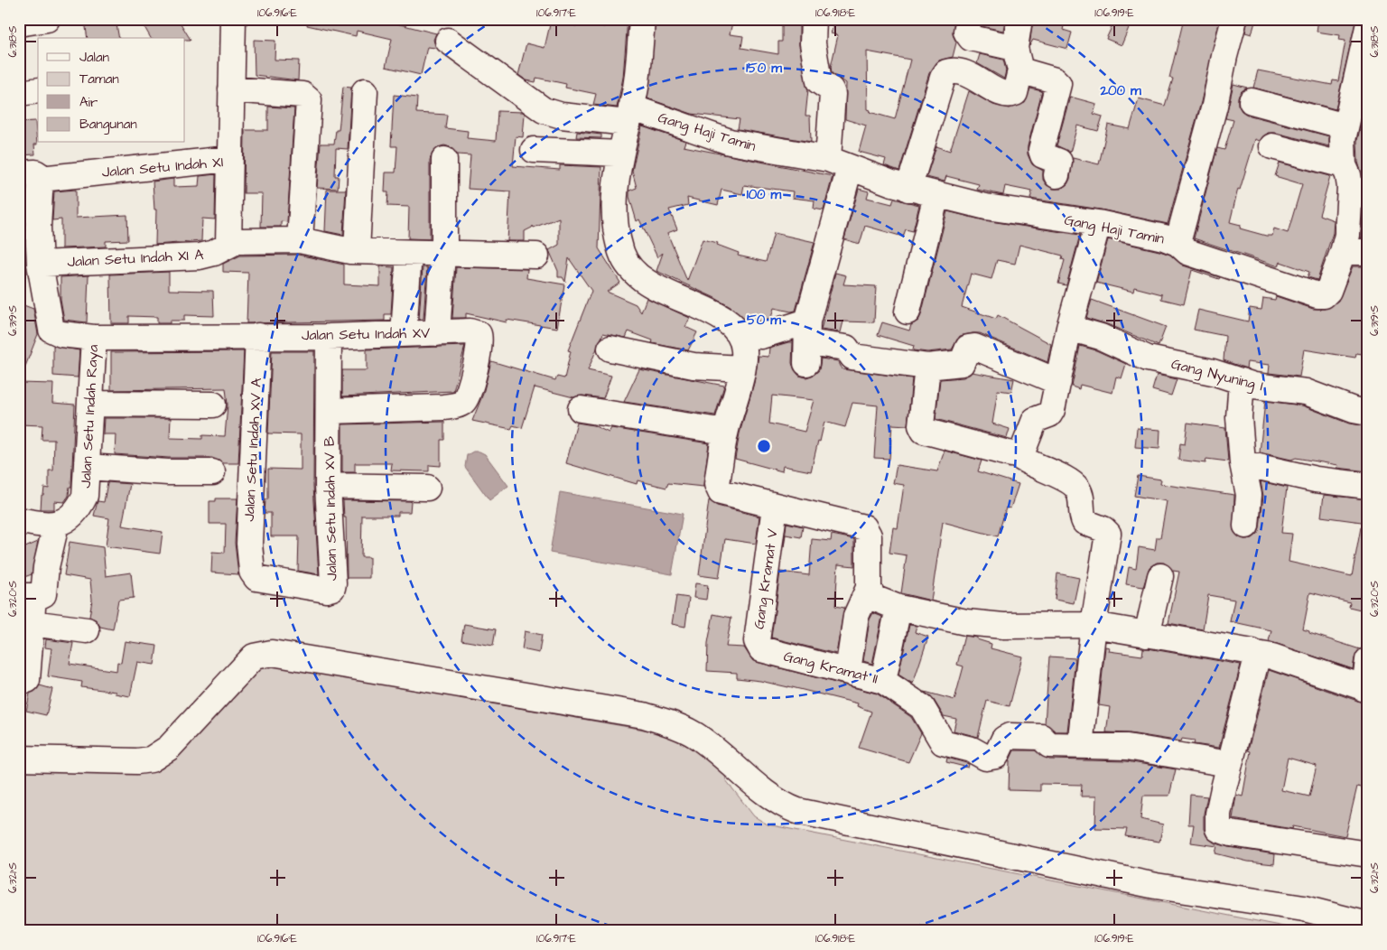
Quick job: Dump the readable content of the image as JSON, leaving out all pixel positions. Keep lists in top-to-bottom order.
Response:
{
  "streets": {
    "street": [
      "Gang Haji Tamin",
      "Jalan Setu Indah XI",
      "Jalan Setu Indah XI A",
      "Jalan Setu Indah XV",
      "Gang Nyuning I",
      "Jalan Setu Indah Raya",
      "Jalan Setu Indah XV A",
      "Jalan Setu Indah XV B",
      "Gang Kramat V",
      "Gang Kramat II"
    ]
  },
  "crossings": [
    ["Jalan Setu Indah XI", "Jalan Setu Indah XI A"],
    ["Jalan Setu Indah XI", "Jalan Setu Indah Raya"],
    ["Jalan Setu Indah XI A", "Jalan Setu Indah Raya"],
    ["Jalan Setu Indah XV", "Jalan Setu Indah Raya"],
    ["Jalan Setu Indah XV", "Jalan Setu Indah XV A"],
    ["Jalan Setu Indah XV", "Jalan Setu Indah XV B"],
    ["Jalan Setu Indah XV A", "Jalan Setu Indah XV B"],
    ["Gang Kramat V", "Gang Kramat II"]
  ],
  "legend": [
    "Jalan",
    "Taman",
    "Air",
    "Bangunan"
  ],
  "coordinates": [
    "106.916°E",
    "106.917°E",
    "106.918°E",
    "106.919°E",
    "6.318°S",
    "6.319°S",
    "6.320°S",
    "6.321°S"
  ],
  "rings": [
    "150 m",
    "200 m",
    "100 m",
    "50 m"
  ]
}
